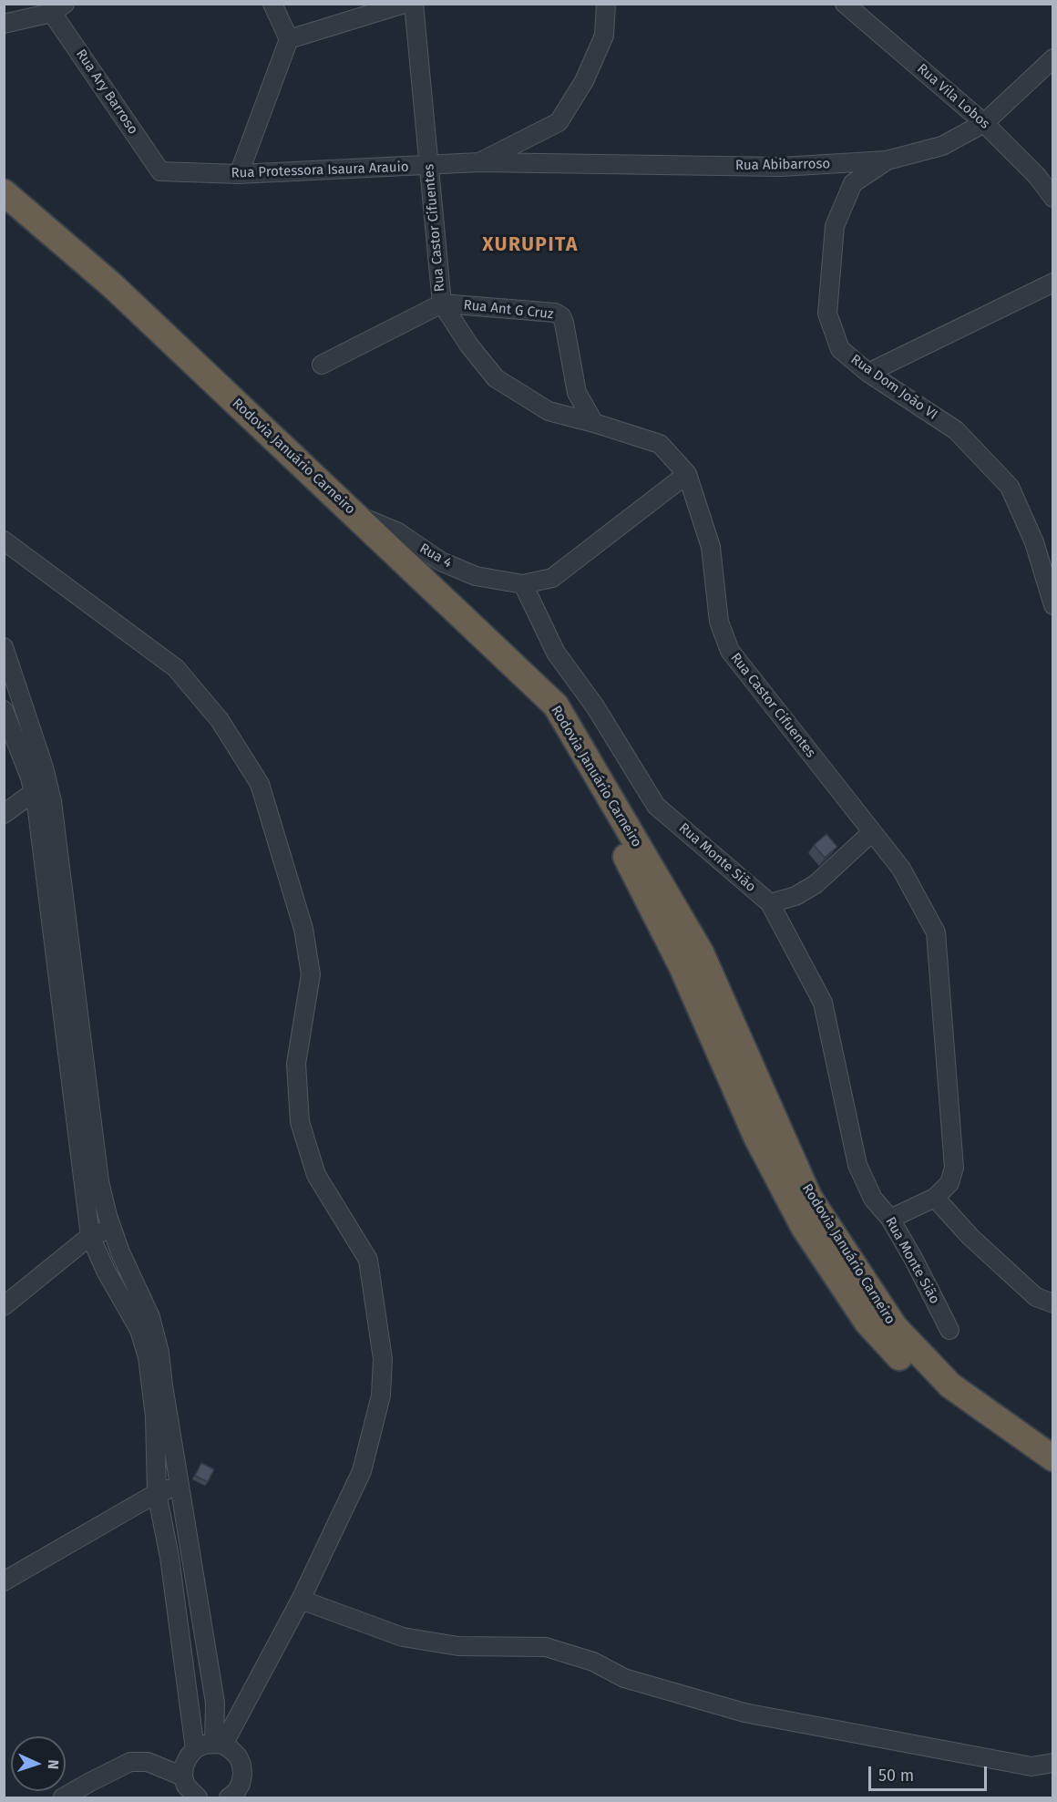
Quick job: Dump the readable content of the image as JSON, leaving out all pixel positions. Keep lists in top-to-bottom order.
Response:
{
  "streets": {
    "highway": ["Rodovia Januário Carneiro"],
    "street": [
      "Rua Ary Barroso",
      "Rua Vila Lobos",
      "Rua Abibarroso",
      "Rua Protessora Isaura Arauio",
      "Rua Castor Cifuentes",
      "Rua Ant G Cruz",
      "Rua Dom João VI",
      "Rua 4",
      "Rua Monte Sião"
    ]
  },
  "crossings": [
    ["Rua Ary Barroso", "Rua Protessora Isaura Arauio"],
    ["Rua Vila Lobos", "Rua Abibarroso"],
    ["Rua Abibarroso", "Rua Protessora Isaura Arauio"],
    ["Rua Abibarroso", "Rua Dom João VI"],
    ["Rua Protessora Isaura Arauio", "Rua Castor Cifuentes"],
    ["Rua Castor Cifuentes", "Rua Ant G Cruz"],
    ["Rua Castor Cifuentes", "Rua Monte Sião"],
    ["Rodovia Januário Carneiro", "Rua 4"],
    ["Rua 4", "Rua Monte Sião"]
  ],
  "districts": ["XURUPITA"],
  "scale_bar": "50 m",
  "north": "right"
}
